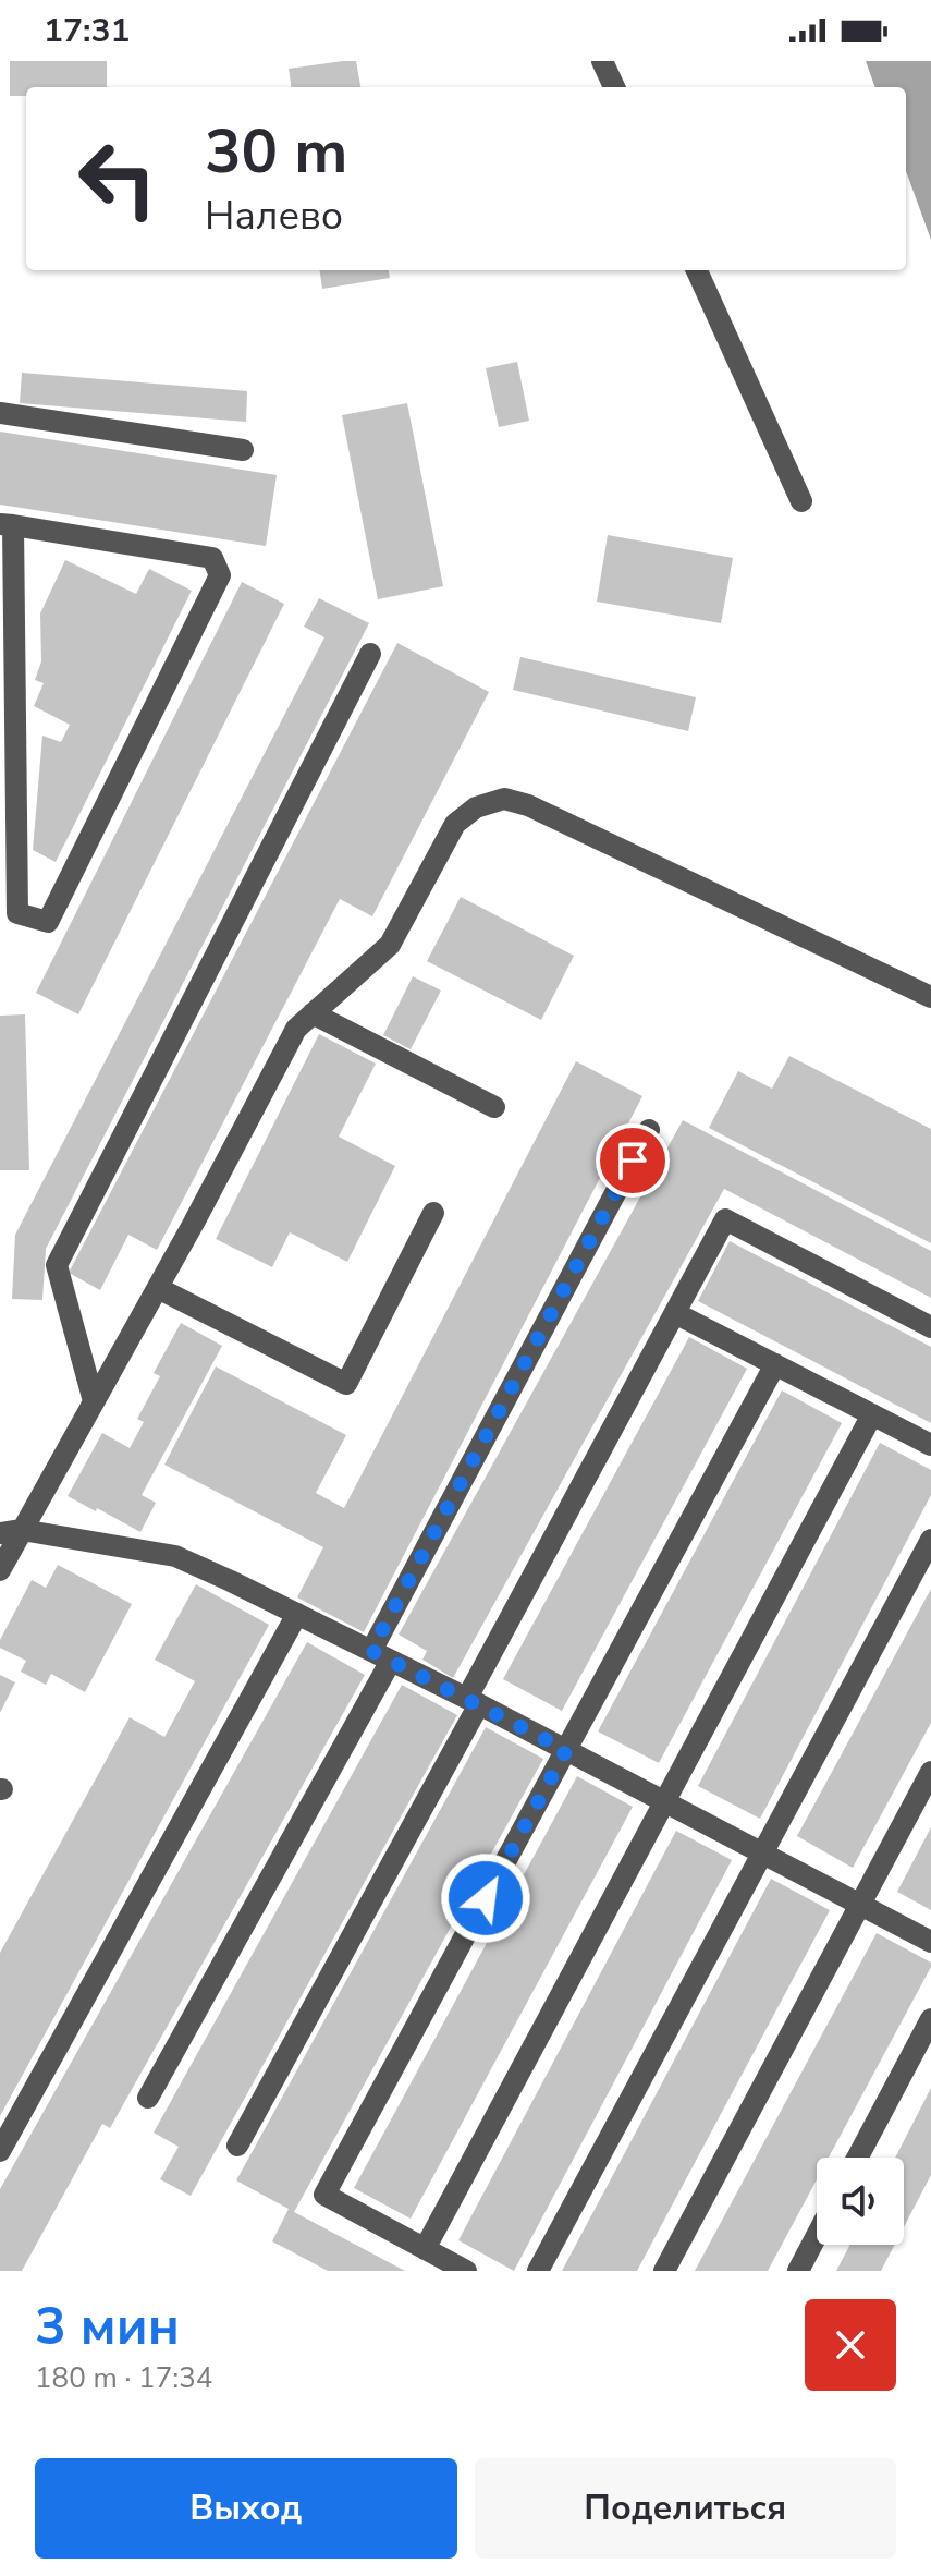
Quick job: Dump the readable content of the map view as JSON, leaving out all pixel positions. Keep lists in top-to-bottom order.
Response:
{
  "page": {
    "status": "17:31",
    "turn": ["30 m", "Налево"],
    "heading": ["3 мин", "180 m · 17:34"],
    "buttons": ["Выход", "Поделиться"]
  }
}
